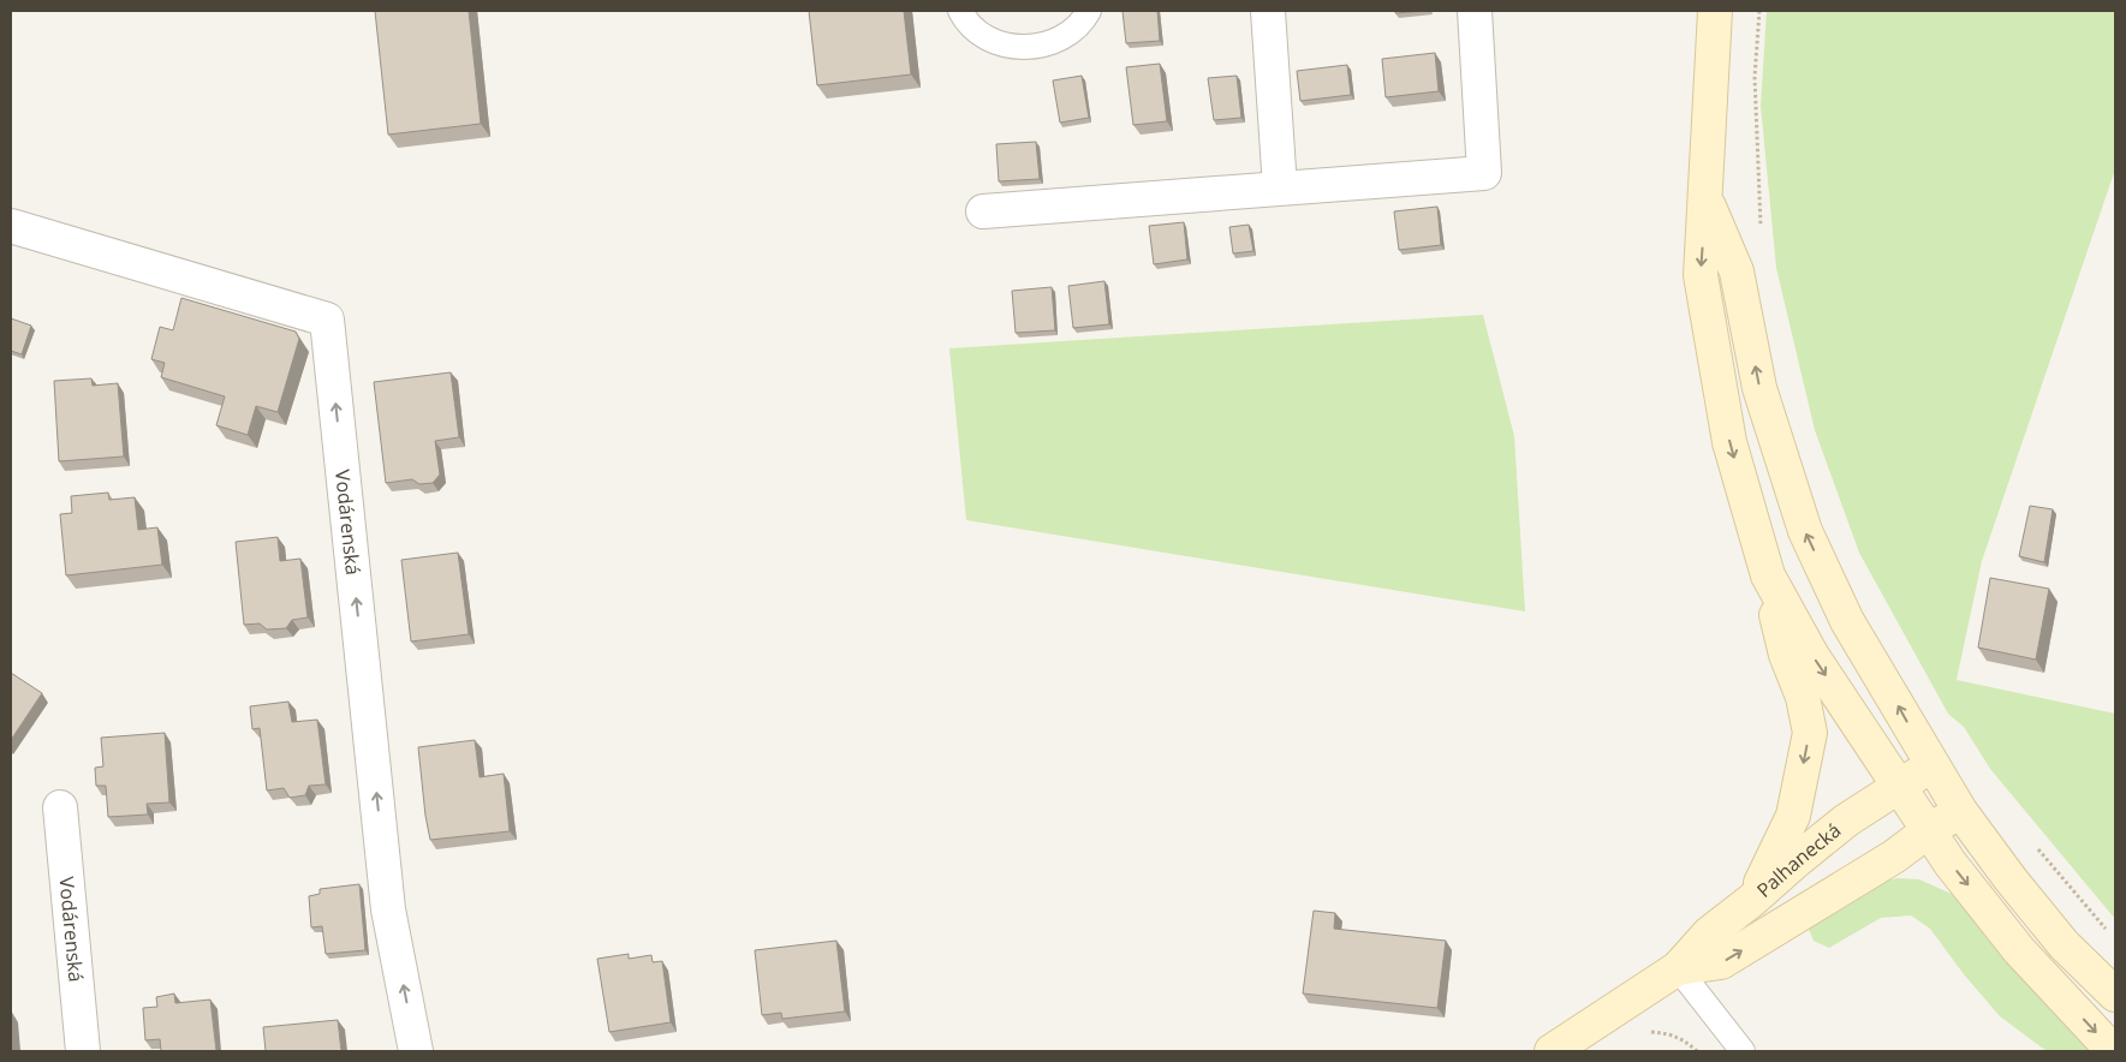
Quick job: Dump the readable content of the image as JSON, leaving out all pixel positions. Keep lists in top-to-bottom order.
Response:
{
  "streets": {
    "street": ["Vodárenská", "Palhanecká"]
  },
  "one_way": ["Vodárenská"]
}
